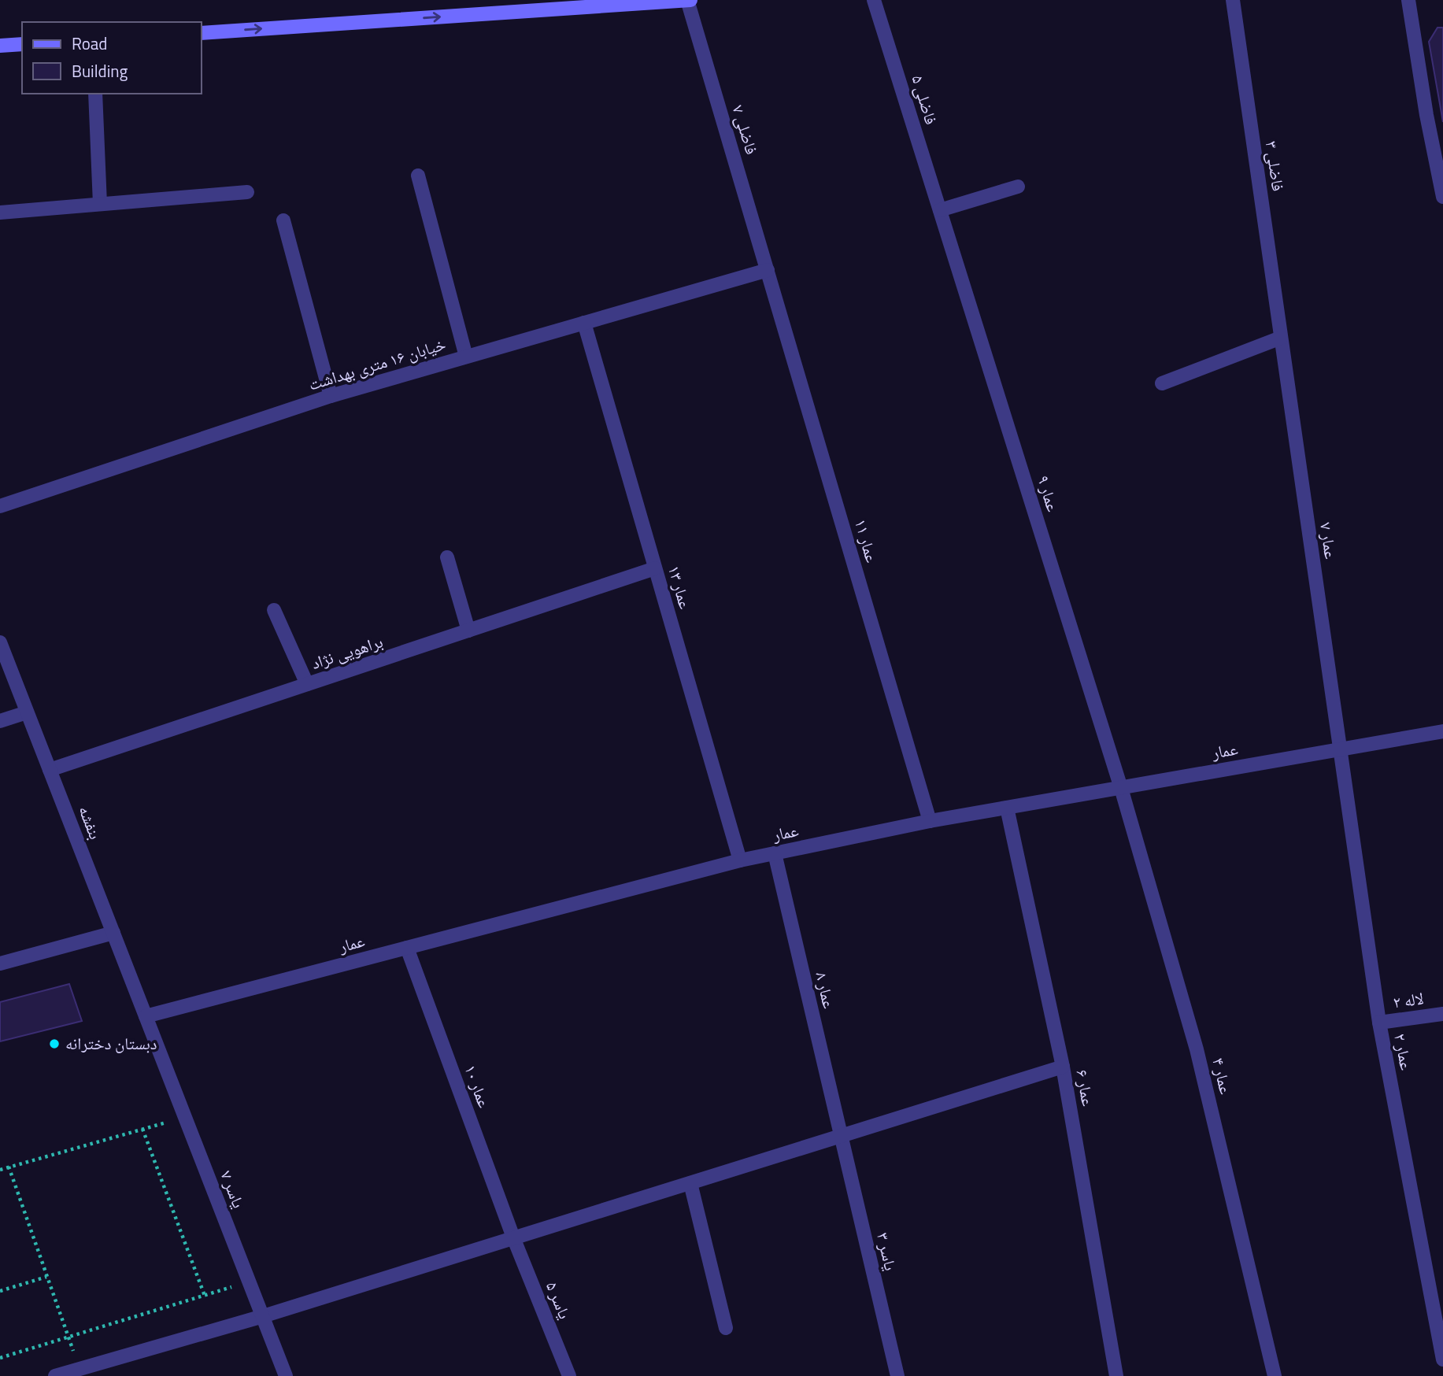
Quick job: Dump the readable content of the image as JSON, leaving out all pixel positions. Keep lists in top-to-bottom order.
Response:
{
  "streets": {
    "street": [
      "فاضلی ۵",
      "فاضلی ۷",
      "فاضلی ۳",
      "خیابان ۱۶ متری بهداشت",
      "عمار ۹",
      "عمار ۱۱",
      "عمار ۷",
      "عمار ۱۳",
      "براهویی نژاد",
      "عمار",
      "بنفشه",
      "عمار ۸",
      "لاله ۲",
      "عمار ۲",
      "عمار ۴",
      "عمار ۱۰",
      "عمار ۶",
      "یاسر ۷",
      "یاسر ۳",
      "یاسر ۵"
    ]
  },
  "crossings": [
    ["فاضلی ۵", "عمار ۹"],
    ["فاضلی ۷", "خیابان ۱۶ متری بهداشت"],
    ["فاضلی ۷", "عمار ۱۱"],
    ["فاضلی ۳", "عمار ۷"],
    ["خیابان ۱۶ متری بهداشت", "عمار ۱۱"],
    ["خیابان ۱۶ متری بهداشت", "عمار ۱۳"],
    ["عمار ۹", "عمار"],
    ["عمار ۹", "عمار ۴"],
    ["عمار ۱۱", "عمار"],
    ["عمار ۷", "عمار"],
    ["عمار ۷", "عمار ۲"],
    ["عمار ۱۳", "براهویی نژاد"],
    ["عمار ۱۳", "عمار"],
    ["براهویی نژاد", "بنفشه"],
    ["عمار", "بنفشه"],
    ["عمار", "عمار ۸"],
    ["عمار", "عمار ۲"],
    ["عمار", "عمار ۴"],
    ["عمار", "عمار ۱۰"],
    ["عمار", "عمار ۶"],
    ["عمار", "یاسر ۷"],
    ["بنفشه", "یاسر ۷"],
    ["عمار ۸", "یاسر ۳"],
    ["لاله ۲", "عمار ۲"],
    ["عمار ۱۰", "یاسر ۵"]
  ],
  "places": ["دبستان دخترانه"],
  "legend": ["Road", "Building"]
}
